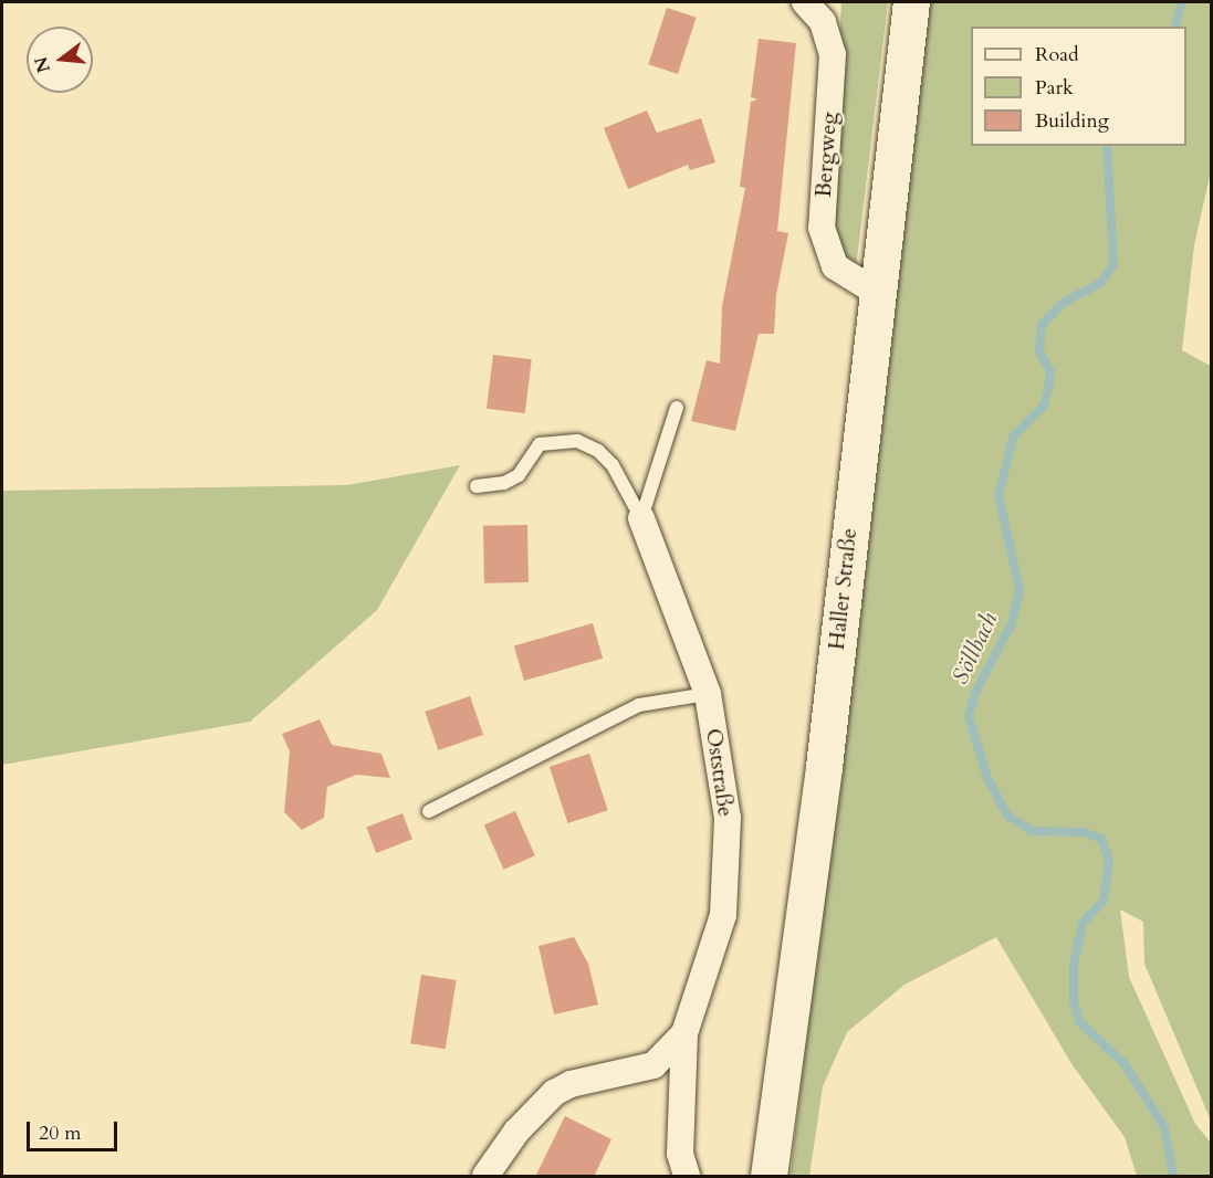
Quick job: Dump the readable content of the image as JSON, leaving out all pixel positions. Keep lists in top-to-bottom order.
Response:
{
  "streets": {
    "main road": ["Haller Straße"],
    "street": ["Bergweg", "Oststraße"]
  },
  "crossings": [
    ["Bergweg", "Haller Straße"]
  ],
  "water": ["Söllbach"],
  "legend": ["Road", "Park", "Building"],
  "scale_bar": "20 m",
  "north": "left"
}
